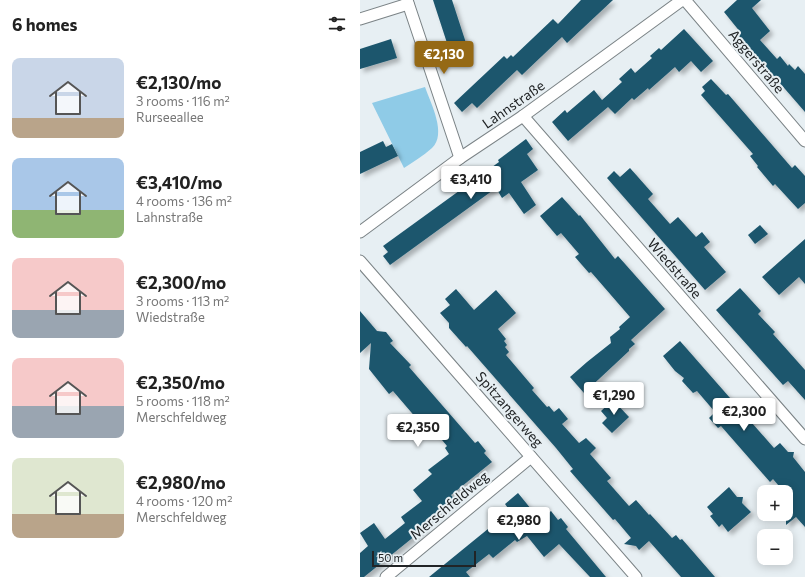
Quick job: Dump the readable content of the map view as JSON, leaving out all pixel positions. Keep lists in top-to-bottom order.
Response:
{
  "streets": {
    "street": [
      "Aggerstraße",
      "Lahnstraße",
      "Wiedstraße",
      "Spitzangerweg",
      "Merschfeldweg"
    ]
  },
  "crossings": [
    ["Aggerstraße", "Lahnstraße"],
    ["Lahnstraße", "Wiedstraße"],
    ["Spitzangerweg", "Merschfeldweg"]
  ],
  "scale_bar": "50 m",
  "page": {
    "heading": "6 homes",
    "price": [
      "€2,130",
      "€3,410",
      "€1,290",
      "€2,300",
      "€2,350",
      "€2,980"
    ],
    "list": [
      {
        "name": "€2,130/mo",
        "note": "3 rooms · 116 m² · Rurseeallee"
      },
      {
        "name": "€3,410/mo",
        "note": "4 rooms · 136 m² · Lahnstraße"
      },
      {
        "name": "€2,300/mo",
        "note": "3 rooms · 113 m² · Wiedstraße"
      },
      {
        "name": "€2,350/mo",
        "note": "5 rooms · 118 m² · Merschfeldweg"
      },
      {
        "name": "€2,980/mo",
        "note": "4 rooms · 120 m² · Merschfeldweg"
      }
    ],
    "map_buttons": ["+", "−"],
    "scale": "50 m"
  }
}
